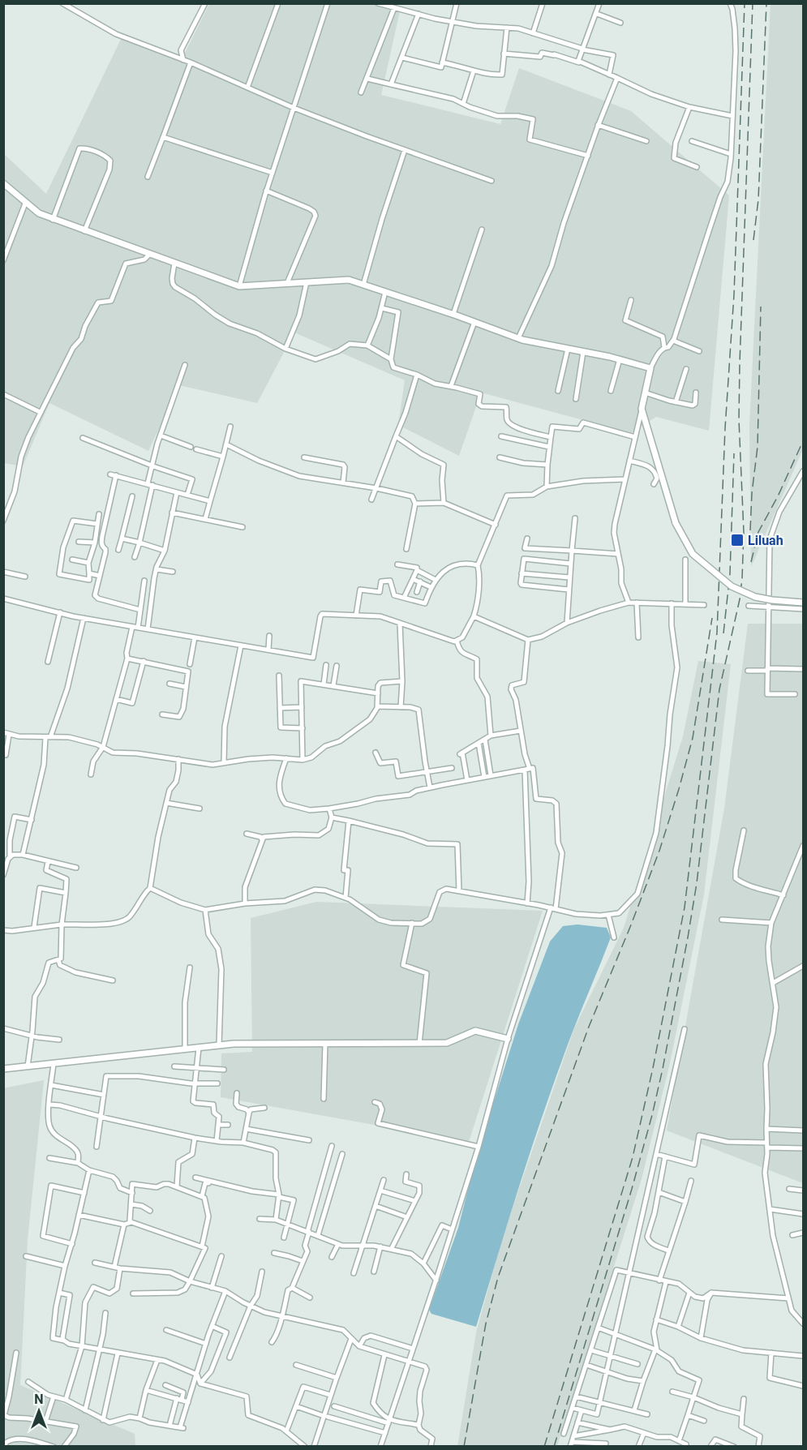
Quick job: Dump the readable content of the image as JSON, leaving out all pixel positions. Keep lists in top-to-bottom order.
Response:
{
  "places": {
    "transit": ["Liluah"]
  },
  "north": "top"
}
